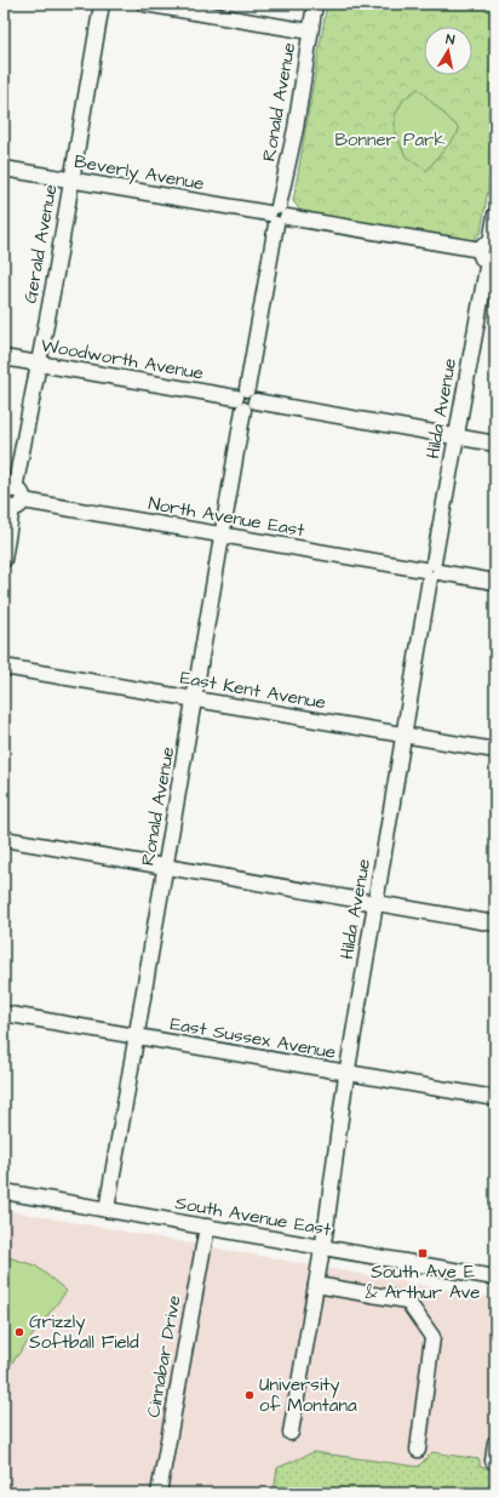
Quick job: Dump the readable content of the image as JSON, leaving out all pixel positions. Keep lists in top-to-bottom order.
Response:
{
  "streets": {
    "street": [
      "Ronald Avenue",
      "Beverly Avenue",
      "Gerald Avenue",
      "Woodworth Avenue",
      "Hilda Avenue",
      "North Avenue East",
      "East Kent Avenue",
      "East Sussex Avenue",
      "South Avenue East",
      "Cinnabar Drive"
    ]
  },
  "crossings": [
    ["Ronald Avenue", "Beverly Avenue"],
    ["Ronald Avenue", "Woodworth Avenue"],
    ["Ronald Avenue", "North Avenue East"],
    ["Ronald Avenue", "East Kent Avenue"],
    ["Ronald Avenue", "East Sussex Avenue"],
    ["Ronald Avenue", "South Avenue East"],
    ["Beverly Avenue", "Gerald Avenue"],
    ["Beverly Avenue", "Hilda Avenue"],
    ["Gerald Avenue", "Woodworth Avenue"],
    ["Gerald Avenue", "North Avenue East"],
    ["Woodworth Avenue", "Hilda Avenue"],
    ["Hilda Avenue", "North Avenue East"],
    ["Hilda Avenue", "East Kent Avenue"],
    ["Hilda Avenue", "East Sussex Avenue"],
    ["Hilda Avenue", "South Avenue East"],
    ["South Avenue East", "Cinnabar Drive"]
  ],
  "parks": ["Bonner Park"],
  "places": {
    "transit": ["South Ave E & Arthur Ave"],
    "other": ["Grizzly Softball Field", "University of Montana"]
  },
  "north": "top"
}
